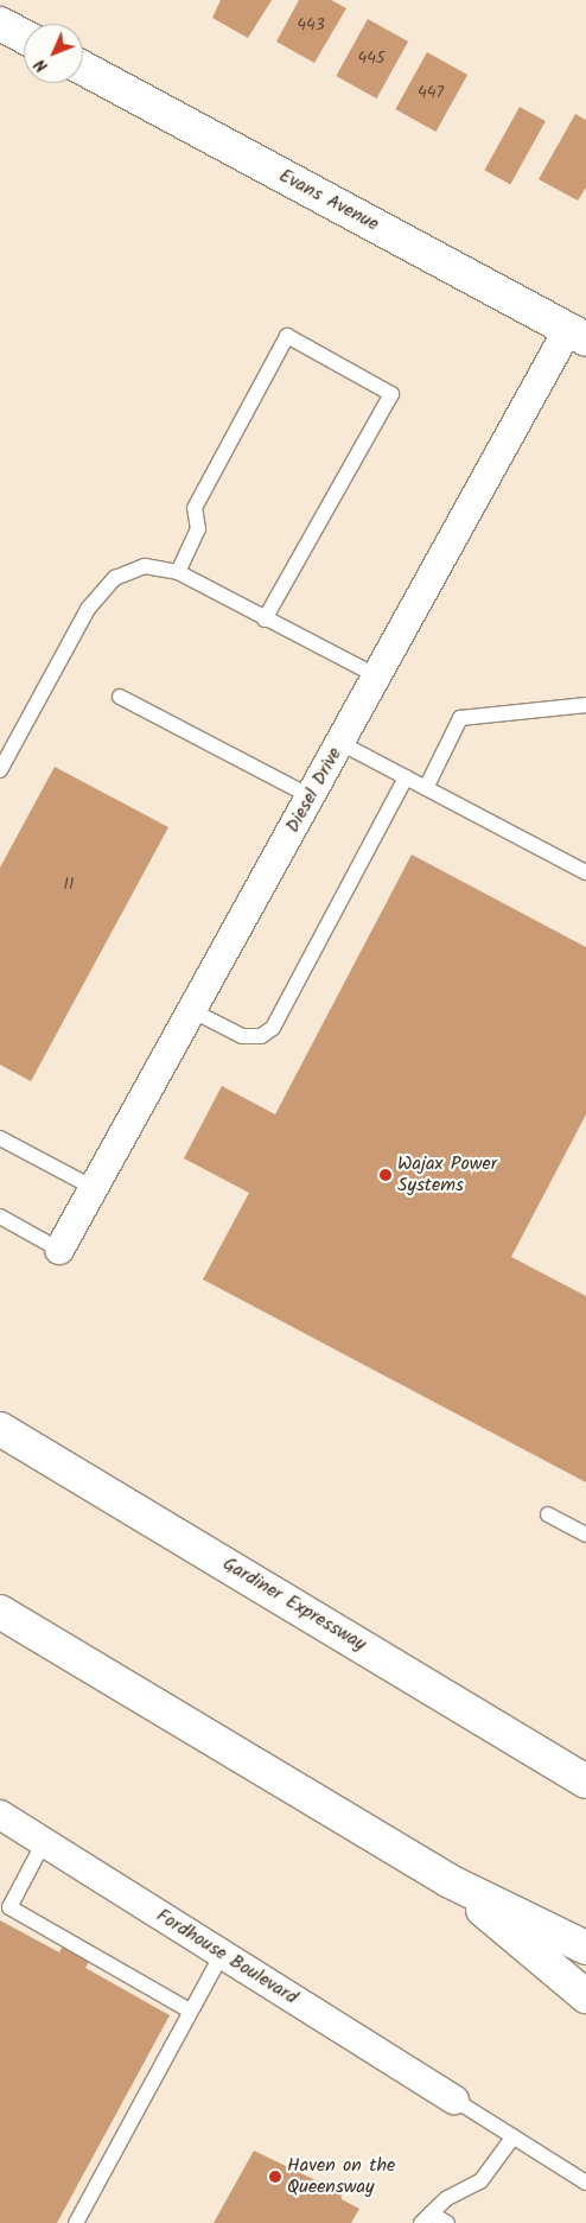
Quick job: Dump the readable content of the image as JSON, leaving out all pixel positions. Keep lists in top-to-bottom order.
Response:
{
  "streets": {
    "main road": ["Evans Avenue", "Gardiner Expressway"],
    "street": ["Diesel Drive", "Fordhouse Boulevard"]
  },
  "crossings": [
    ["Evans Avenue", "Diesel Drive"]
  ],
  "places": ["Wajax Power Systems", "Haven on the Queensway"],
  "house_numbers": [
    "443",
    "445",
    "447",
    "11"
  ],
  "north": "bottom left"
}
